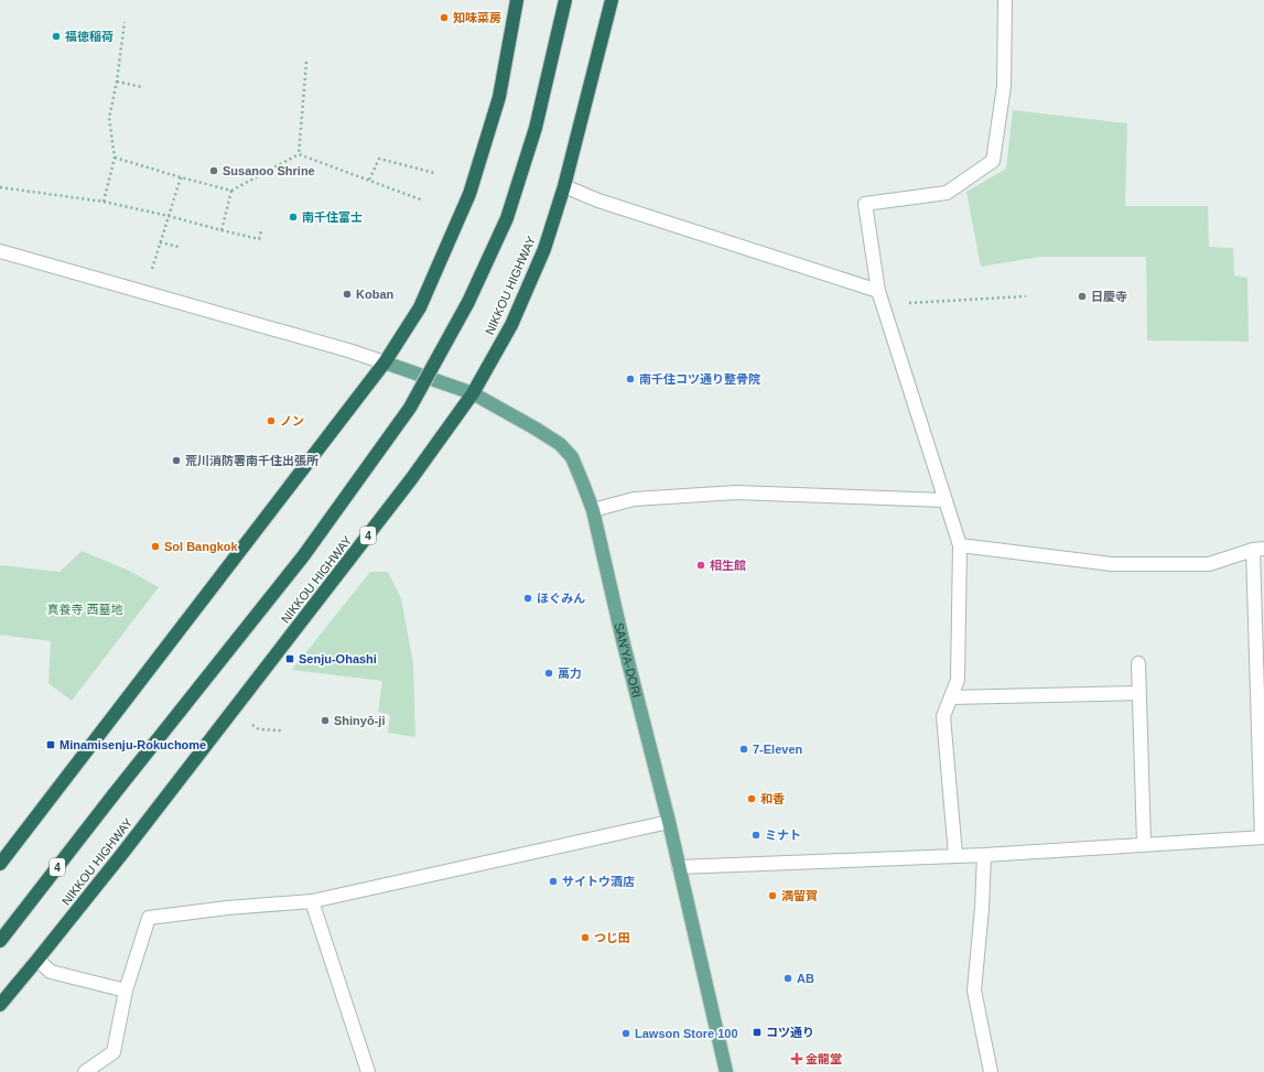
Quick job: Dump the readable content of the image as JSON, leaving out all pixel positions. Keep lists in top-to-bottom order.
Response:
{
  "streets": {
    "highway": ["NIKKOU HIGHWAY", "4"],
    "main road": ["SAN'YA-DORI"]
  },
  "crossings": [
    ["NIKKOU HIGHWAY", "SAN'YA-DORI"]
  ],
  "parks": ["真養寺 西墓地"],
  "places": {
    "other": [
      "知味菜房",
      "福徳稲荷",
      "Susanoo Shrine",
      "南千住富士",
      "Koban",
      "日慶寺",
      "南千住コツ通り整骨院",
      "ノン",
      "荒川消防署南千住出張所",
      "Sol Bangkok",
      "相生館",
      "ほぐみん",
      "萬力",
      "Shinyō-ji",
      "7-Eleven",
      "和香",
      "ミナト",
      "サイトウ酒店",
      "満留賀",
      "つじ田",
      "AB",
      "Lawson Store 100"
    ],
    "transit": ["Senju-Ohashi", "Minamisenju-Rokuchome", "コツ通り"],
    "health": ["金龍堂"]
  }
}
